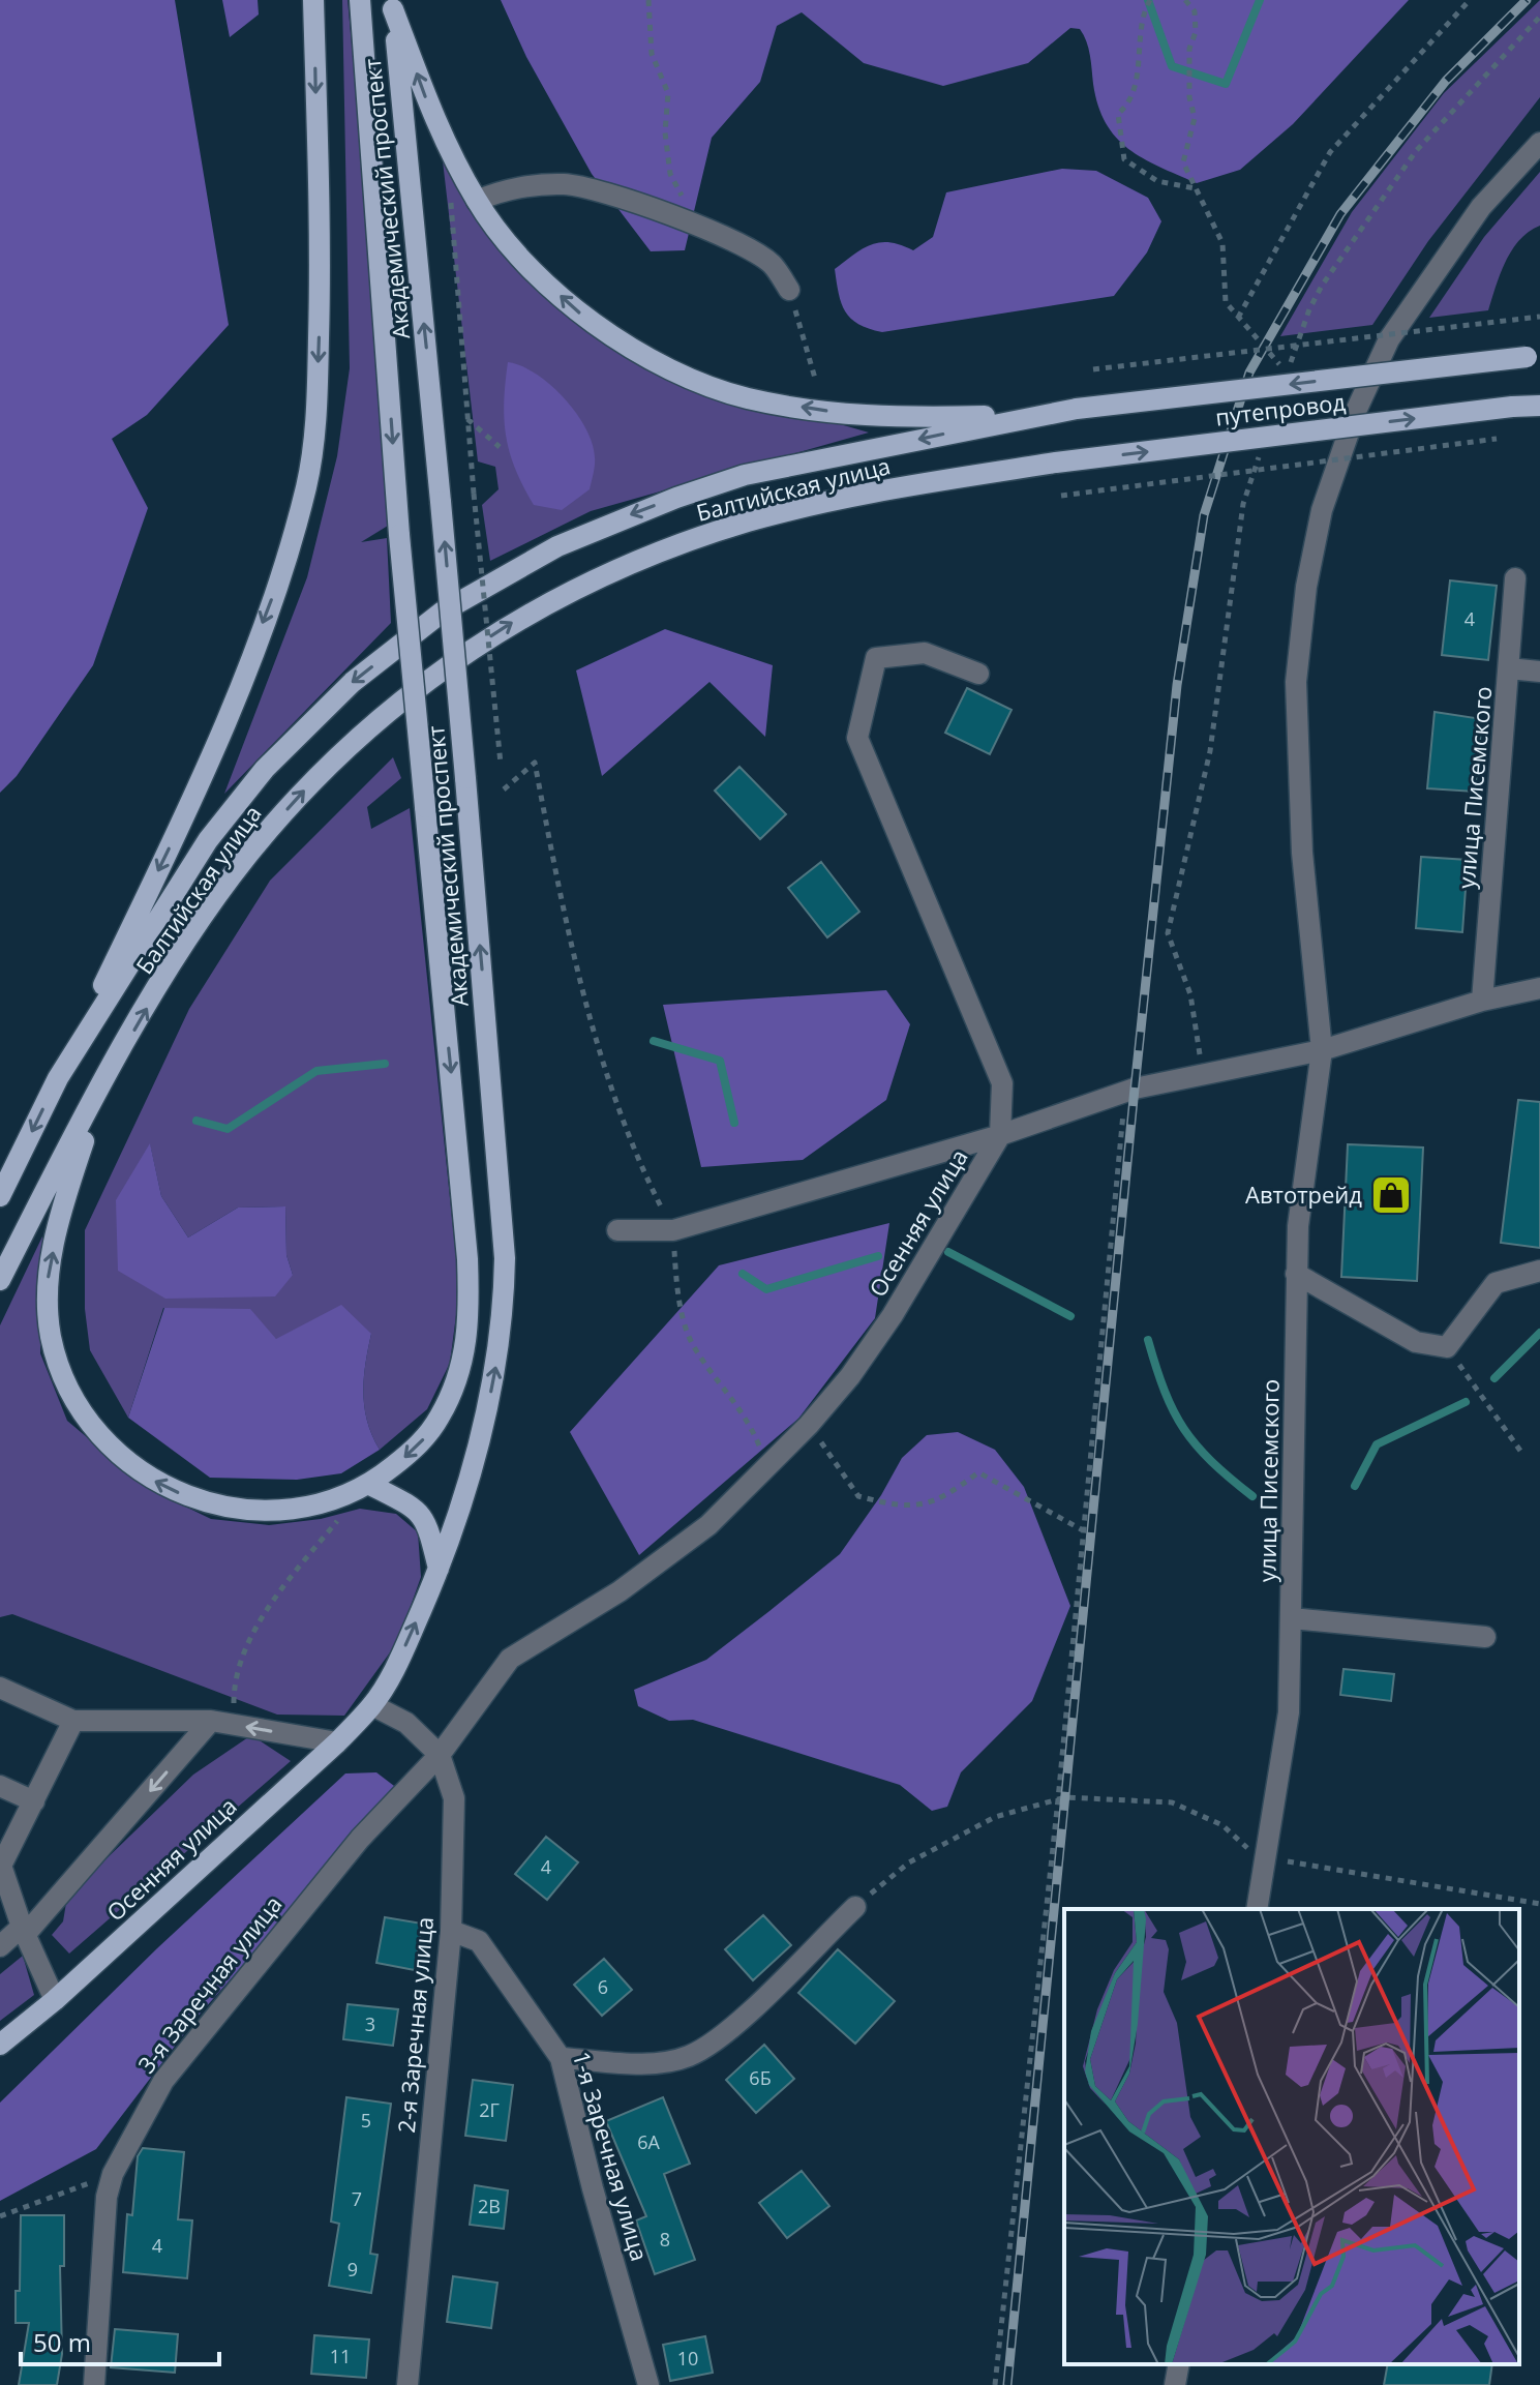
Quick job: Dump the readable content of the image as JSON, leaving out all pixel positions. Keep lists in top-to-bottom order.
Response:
{
  "streets": {
    "main road": [
      "Академический проспект",
      "путепровод",
      "Балтийская улица",
      "Осенняя улица"
    ],
    "street": [
      "улица Писемского",
      "3-я Заречная улица",
      "2-я Заречная улица",
      "1-я Заречная улица"
    ]
  },
  "crossings": [
    ["Академический проспект", "Осенняя улица"],
    ["Академический проспект", "2-я Заречная улица"],
    ["путепровод", "Балтийская улица"],
    ["Осенняя улица", "3-я Заречная улица"],
    ["Осенняя улица", "2-я Заречная улица"],
    ["3-я Заречная улица", "2-я Заречная улица"],
    ["2-я Заречная улица", "1-я Заречная улица"]
  ],
  "places": {
    "shop": ["Автотрейд"]
  },
  "house_numbers": [
    "4",
    "4",
    "6",
    "3",
    "6Б",
    "2Г",
    "5",
    "6А",
    "7",
    "2В",
    "8",
    "4",
    "9",
    "11",
    "10"
  ],
  "scale_bar": "50 m"
}
